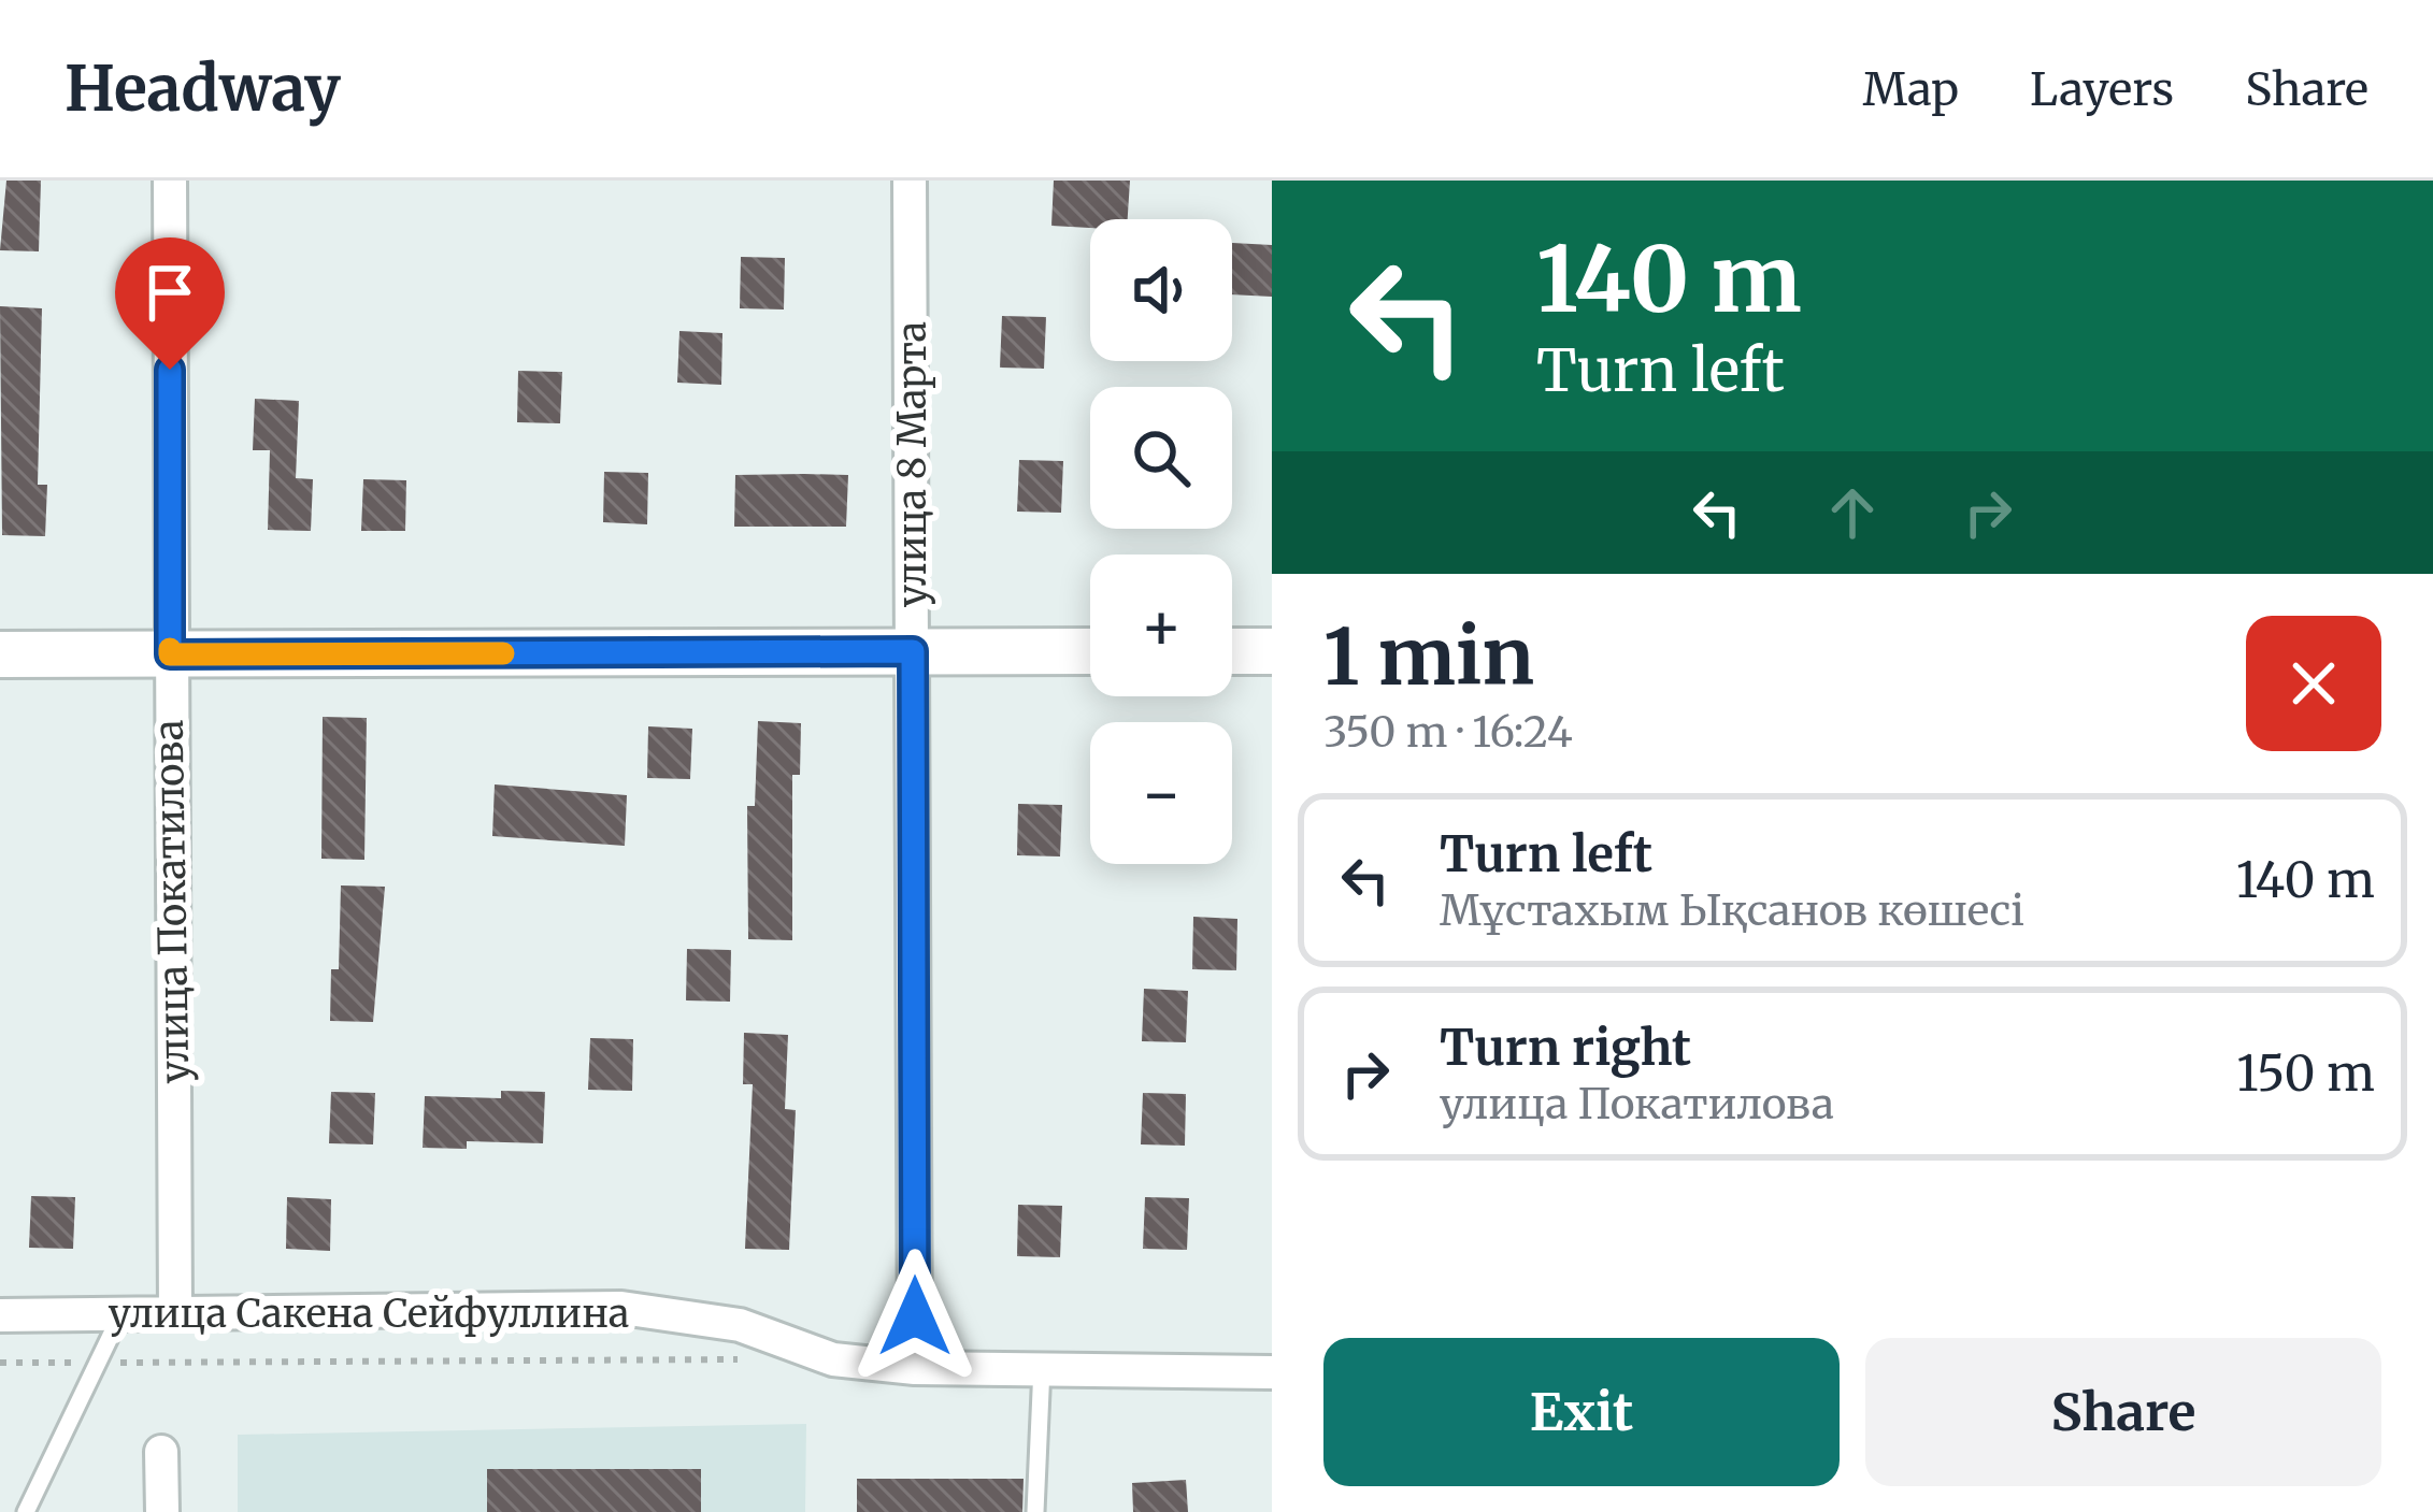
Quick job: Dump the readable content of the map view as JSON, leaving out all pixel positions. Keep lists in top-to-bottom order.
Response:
{
  "streets": {
    "street": ["улица 8 Марта", "улица Покатилова", "улица Сакена Сейфуллина"]
  },
  "crossings": [
    ["улица 8 Марта", "улица Сакена Сейфуллина"],
    ["улица Покатилова", "улица Сакена Сейфуллина"]
  ],
  "page": {
    "header": "Headway",
    "nav": ["Map", "Layers", "Share"],
    "turn": ["140 m", "Turn left"],
    "map_buttons": ["+", "−"],
    "heading": ["1 min", "350 m · 16:24"],
    "list": [
      {
        "name": "Turn left",
        "note": "Мұстахым Ықсанов көшесі",
        "value": "140 m"
      },
      {
        "name": "Turn right",
        "note": "улица Покатилова",
        "value": "150 m"
      }
    ],
    "buttons": ["Exit", "Share"]
  }
}
